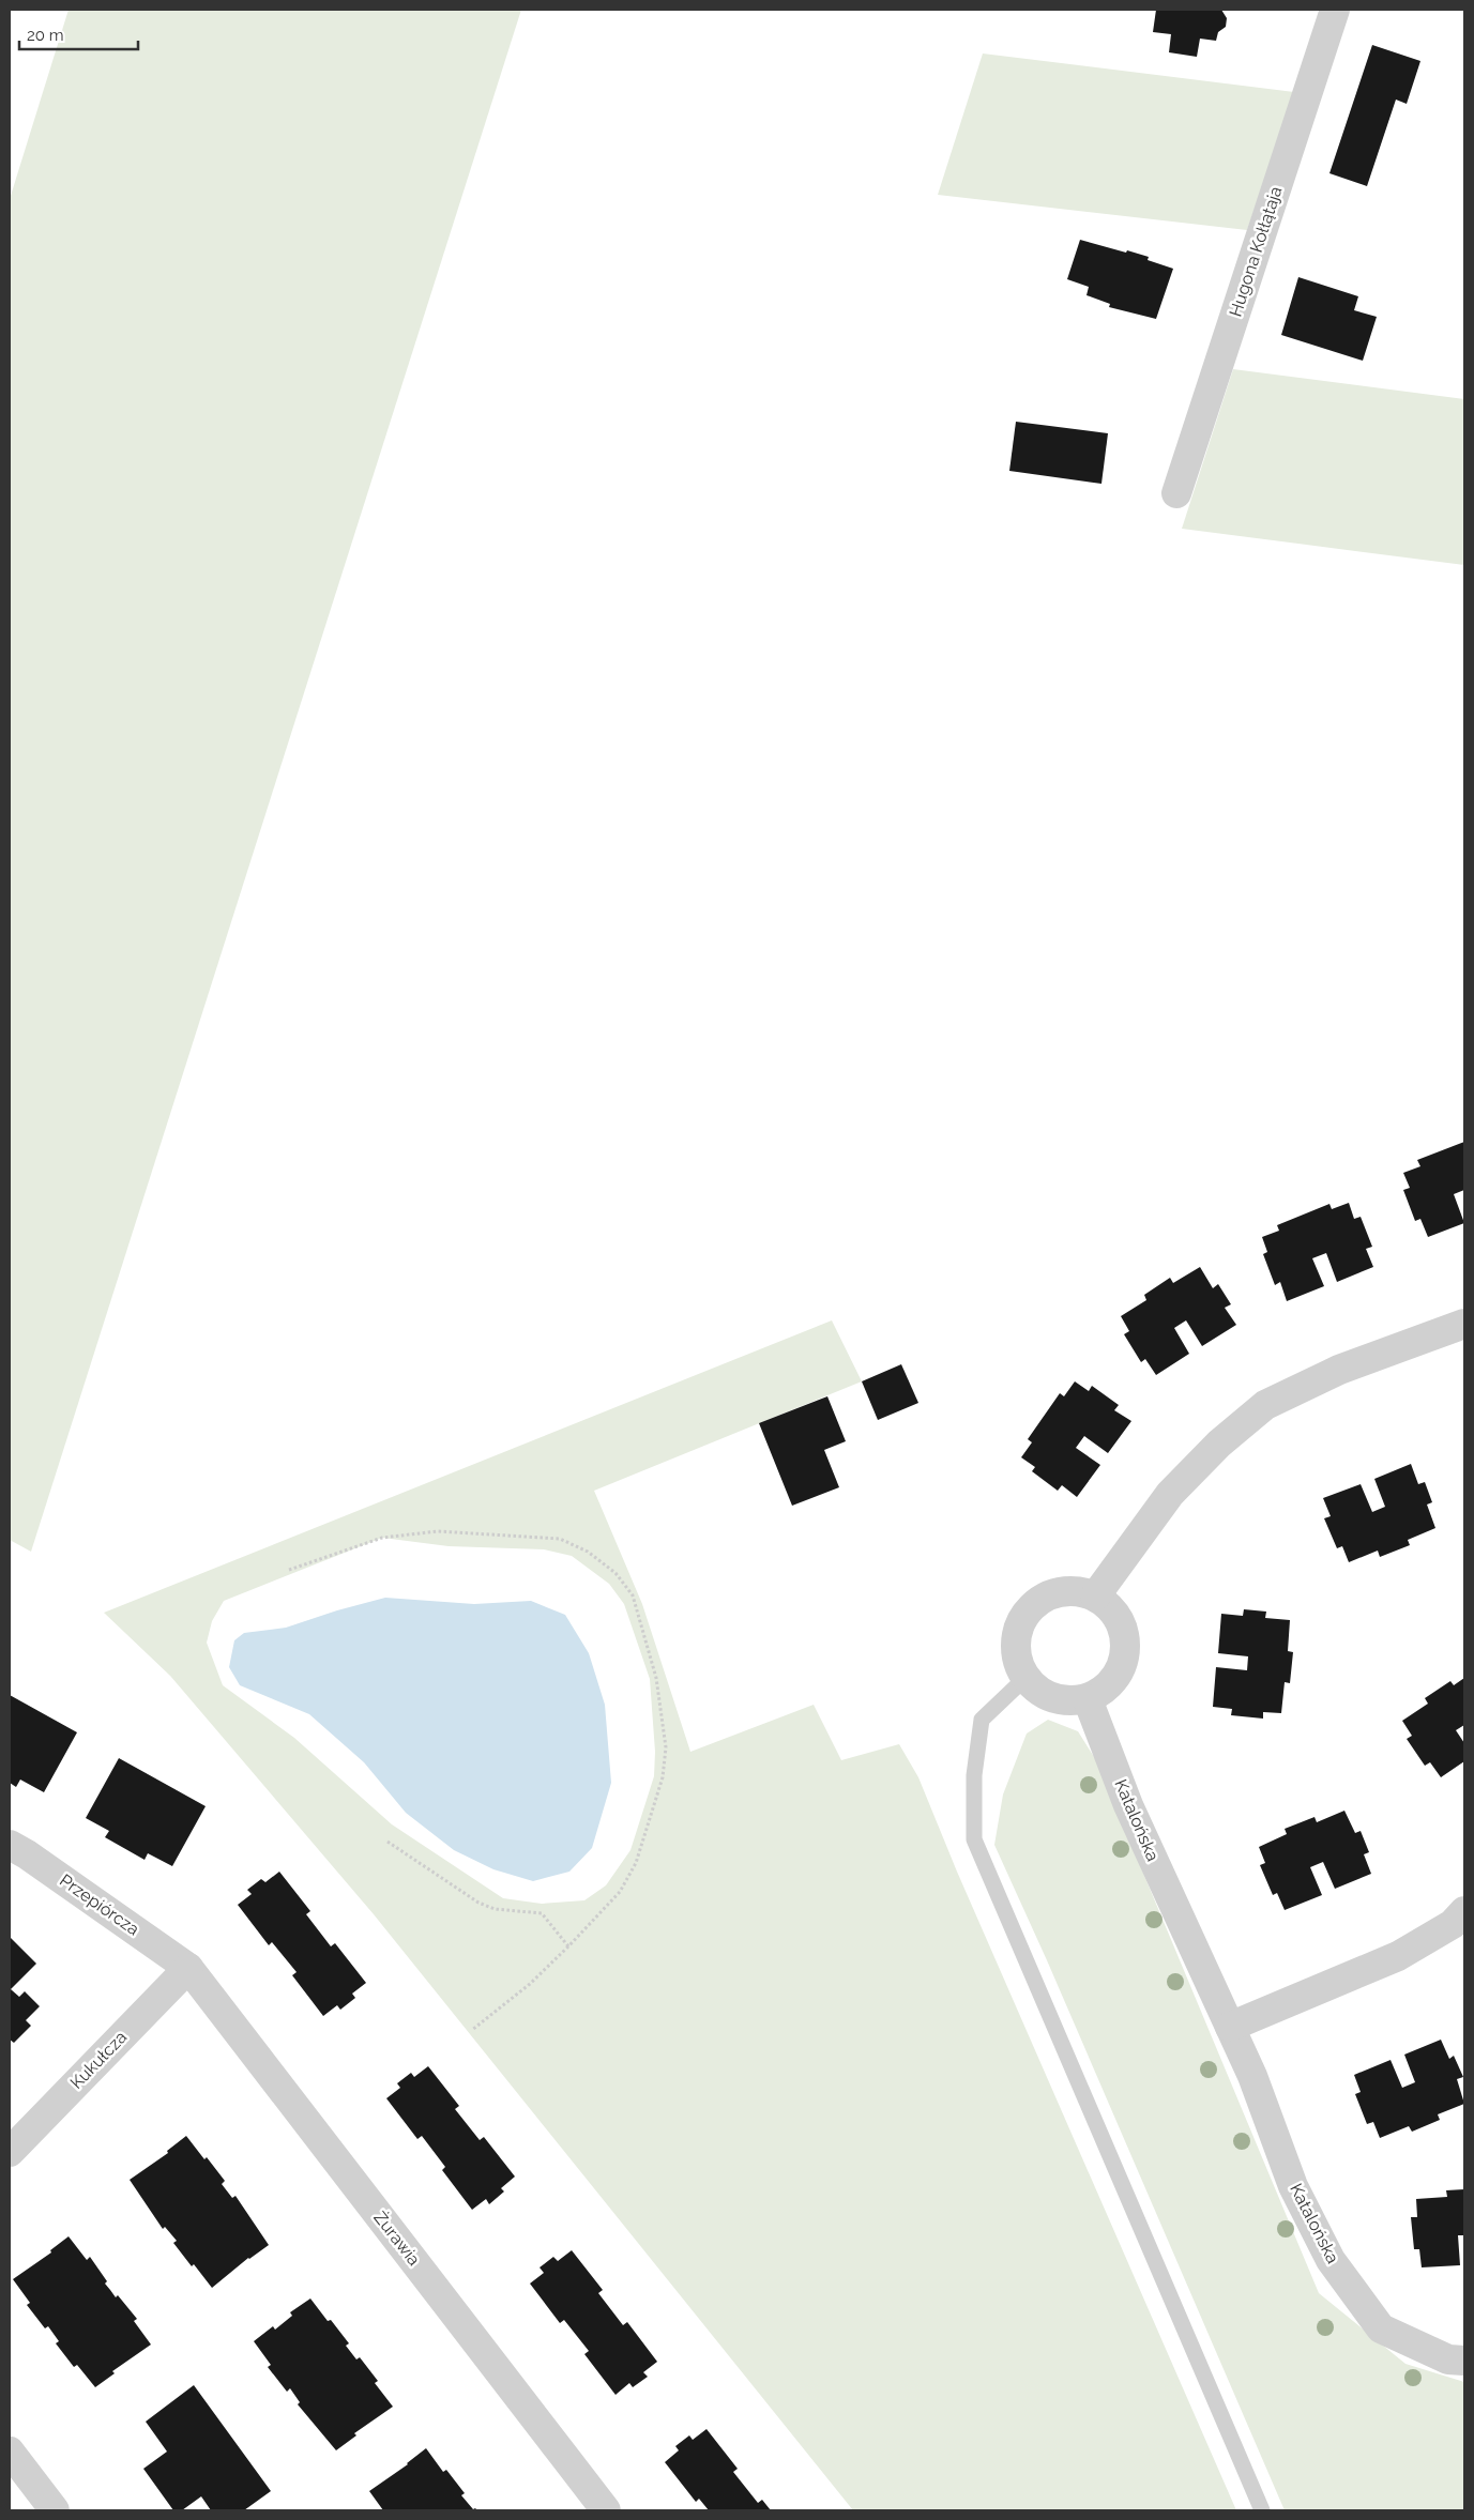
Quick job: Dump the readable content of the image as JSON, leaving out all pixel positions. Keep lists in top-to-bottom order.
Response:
{
  "streets": {
    "street": [
      "Hugona Kołłątaja",
      "Katalońska",
      "Przepiórcza",
      "Kukułcza",
      "Żurawia"
    ]
  },
  "crossings": [
    ["Przepiórcza", "Kukułcza"],
    ["Przepiórcza", "Żurawia"],
    ["Kukułcza", "Żurawia"]
  ],
  "scale_bar": "20 m"
}
